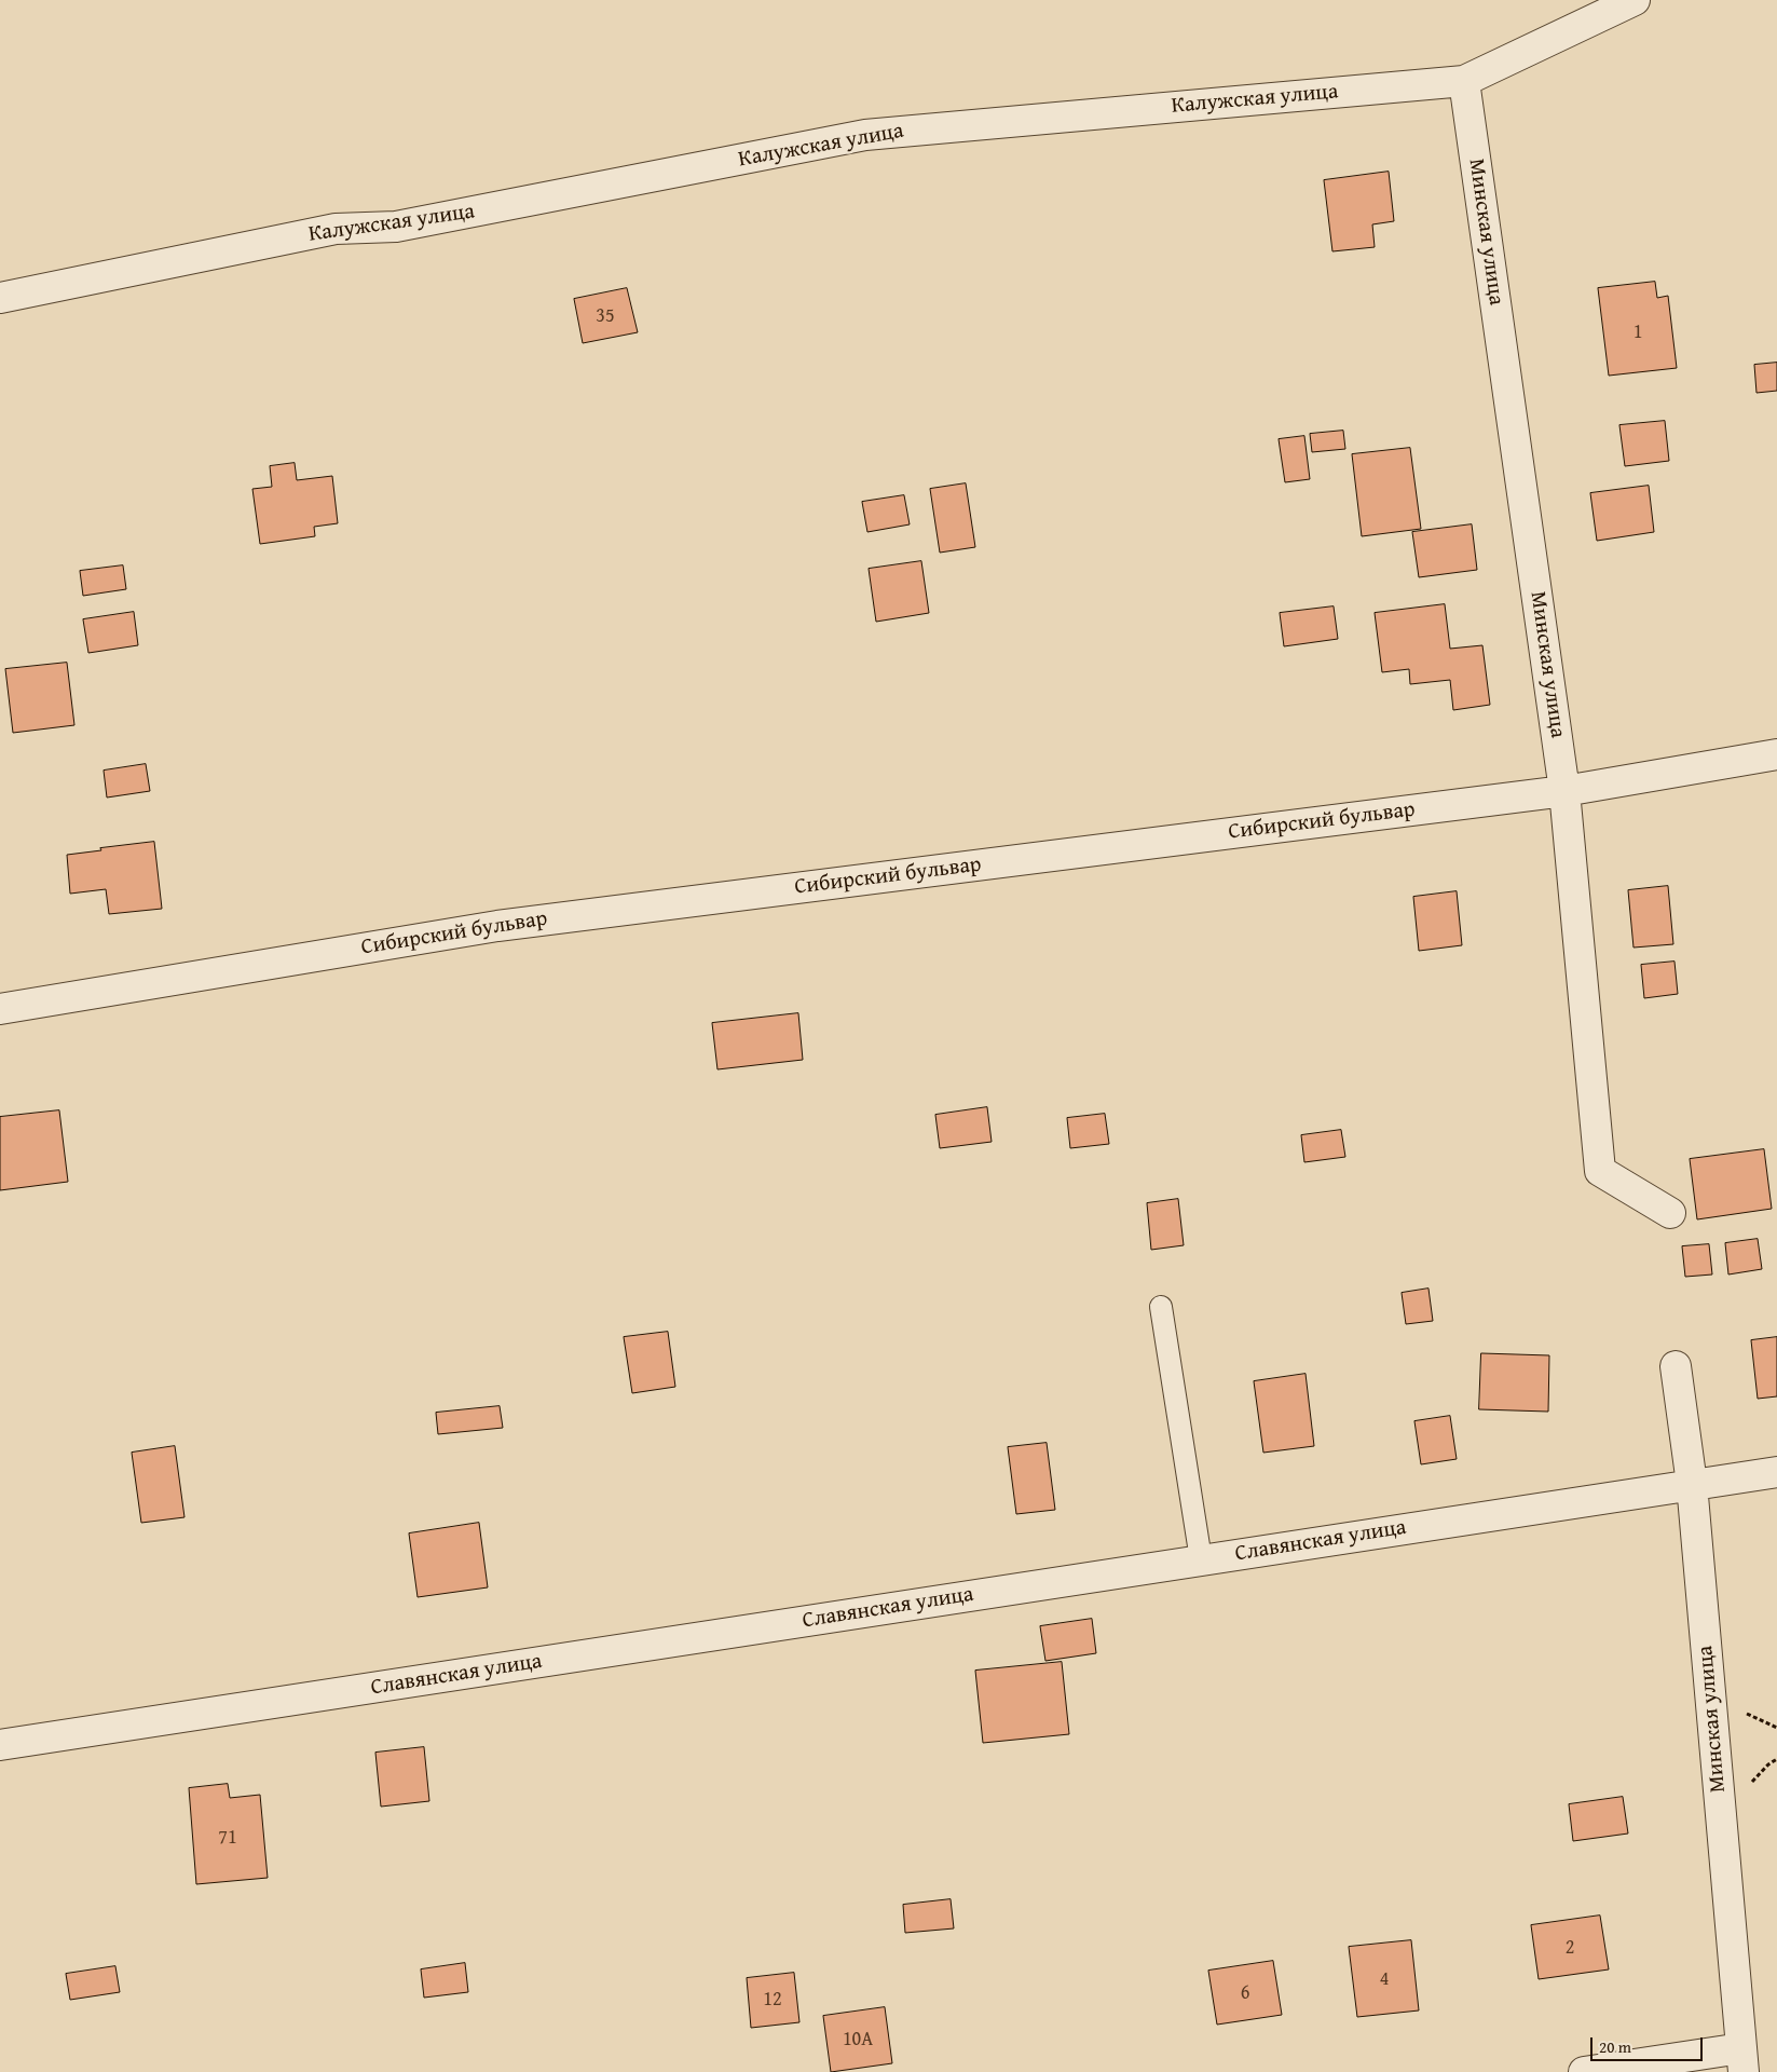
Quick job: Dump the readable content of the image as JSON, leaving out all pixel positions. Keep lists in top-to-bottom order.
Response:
{
  "streets": {
    "street": [
      "Калужская улица",
      "Минская улица",
      "Сибирский бульвар",
      "Славянская улица"
    ]
  },
  "crossings": [
    ["Калужская улица", "Минская улица"],
    ["Минская улица", "Сибирский бульвар"],
    ["Минская улица", "Славянская улица"]
  ],
  "house_numbers": [
    "35",
    "1",
    "71",
    "2",
    "4",
    "6",
    "12",
    "10А"
  ],
  "scale_bar": "20 m"
}
